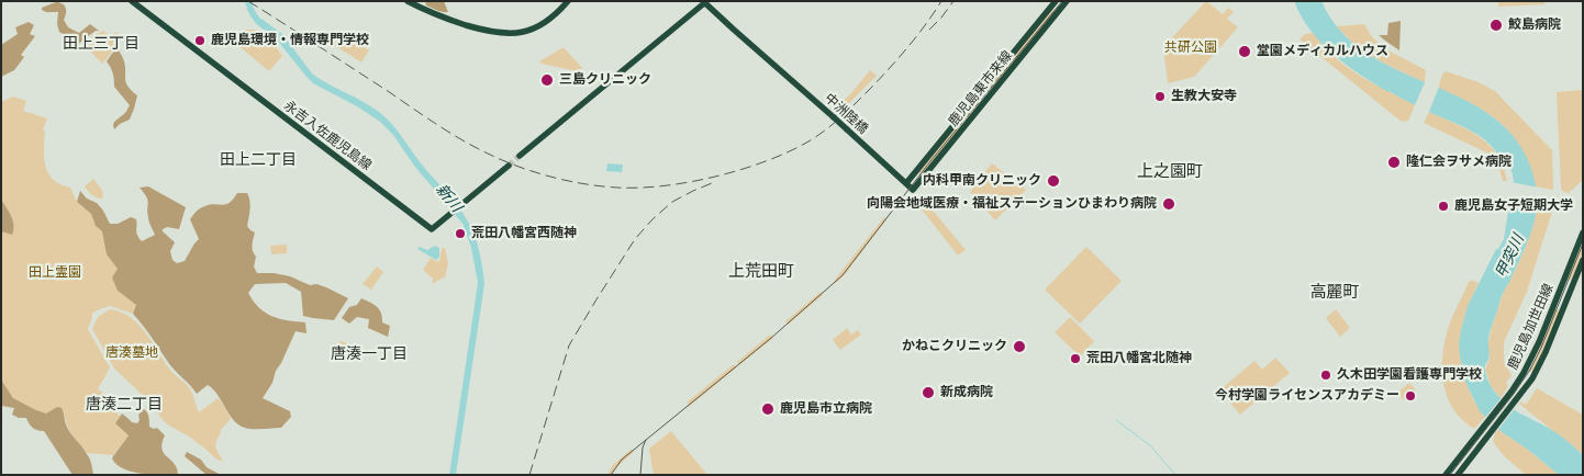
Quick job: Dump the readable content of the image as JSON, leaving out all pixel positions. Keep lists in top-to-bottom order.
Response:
{
  "streets": {
    "main road": [
      "鹿児島東市来線",
      "中洲陸橋",
      "永吉入佐鹿児島線",
      "鹿児島加世田線"
    ]
  },
  "crossings": [
    ["鹿児島東市来線", "中洲陸橋"]
  ],
  "districts": [
    "田上三丁目",
    "田上二丁目",
    "上之園町",
    "上荒田町",
    "高麗町",
    "唐湊一丁目",
    "唐湊二丁目"
  ],
  "water": ["新川", "甲突川"],
  "parks": ["共研公園", "田上霊園", "唐湊墓地"],
  "places": [
    "鮫島病院",
    "鹿児島環境・情報専門学校",
    "堂園メディカルハウス",
    "三島クリニック",
    "生教大安寺",
    "隆仁会ヲサメ病院",
    "内科甲南クリニック",
    "向陽会地域医療・福祉ステーションひまわり病院",
    "鹿児島女子短期大学",
    "荒田八幡宮西随神",
    "かねこクリニック",
    "荒田八幡宮北随神",
    "久木田学園看護専門学校",
    "新成病院",
    "今村学園ライセンスアカデミー",
    "鹿児島市立病院"
  ]
}
